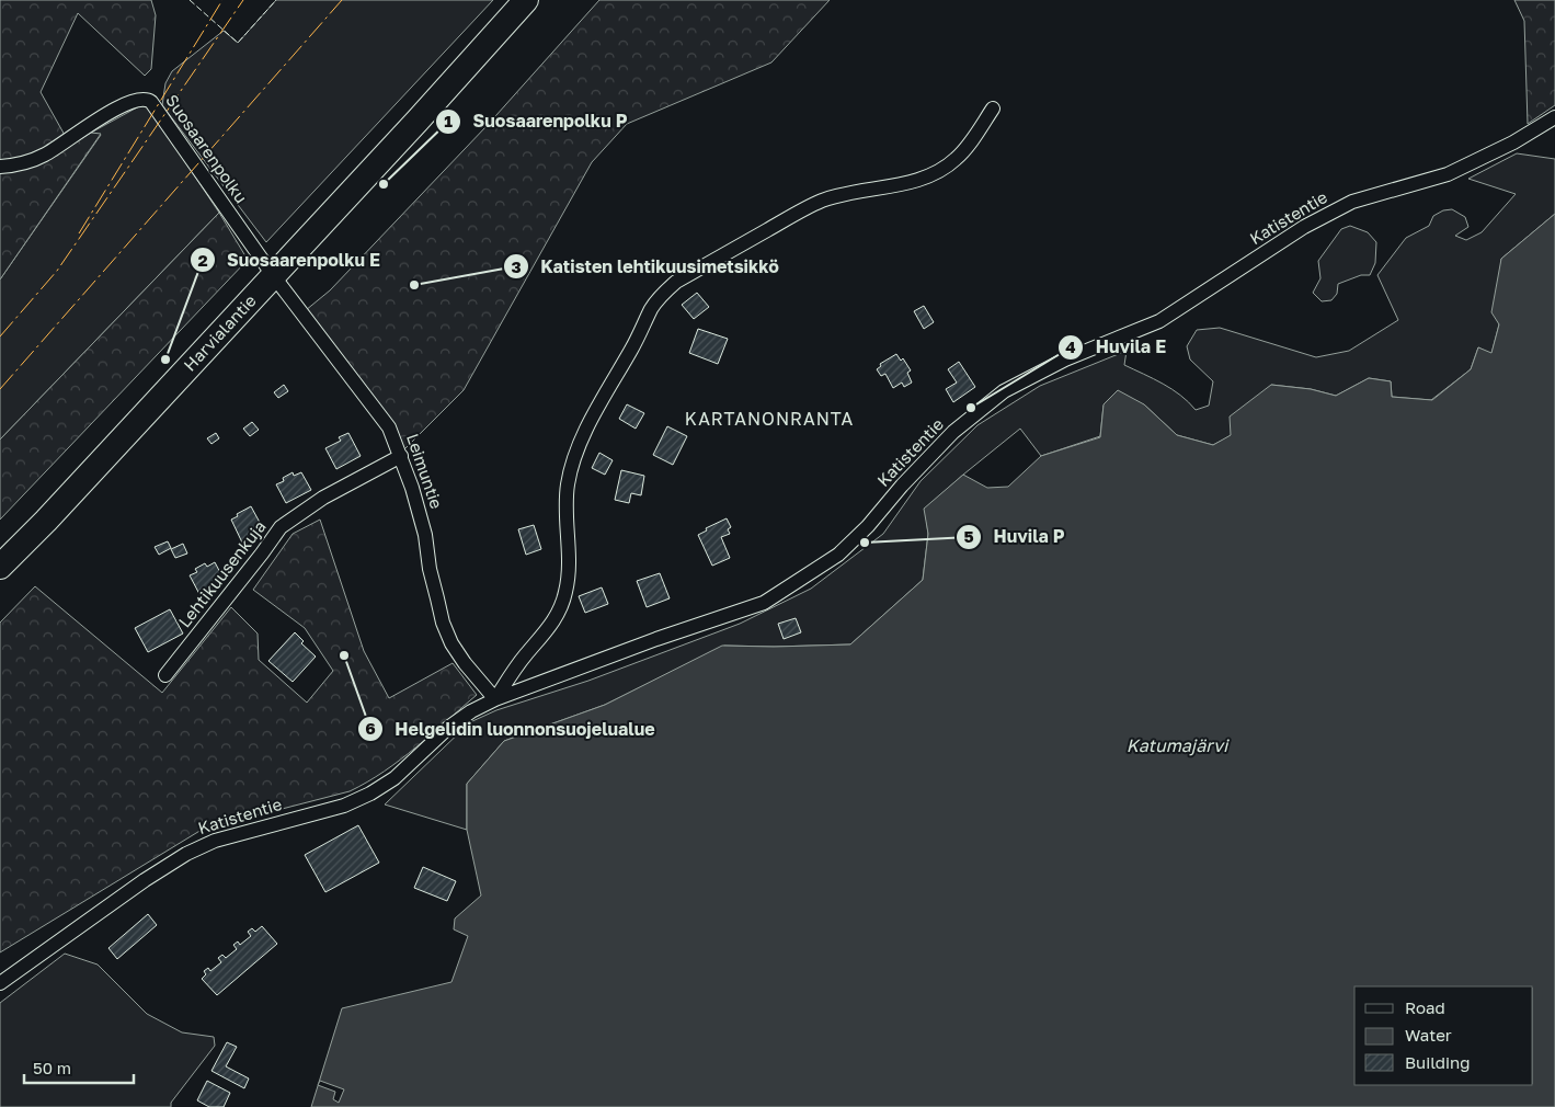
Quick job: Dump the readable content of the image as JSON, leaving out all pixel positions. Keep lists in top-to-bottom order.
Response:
{
  "streets": {
    "highway": ["Harvialantie"],
    "street": [
      "Suosaarenpolku",
      "Katistentie",
      "Leimuntie",
      "Lehtikuusenkuja"
    ]
  },
  "crossings": [
    ["Suosaarenpolku", "Harvialantie"],
    ["Suosaarenpolku", "Leimuntie"],
    ["Katistentie", "Leimuntie"],
    ["Harvialantie", "Leimuntie"],
    ["Leimuntie", "Lehtikuusenkuja"]
  ],
  "districts": ["KARTANONRANTA"],
  "water": ["Katumajärvi"],
  "places": [
    "Suosaarenpolku P",
    "Katisten lehtikuusimetsikkö",
    "Suosaarenpolku E",
    "Huvila E",
    "Huvila P",
    "Helgelidin luonnonsuojelualue"
  ],
  "legend": ["Road", "Water", "Building"],
  "scale_bar": "50 m"
}
